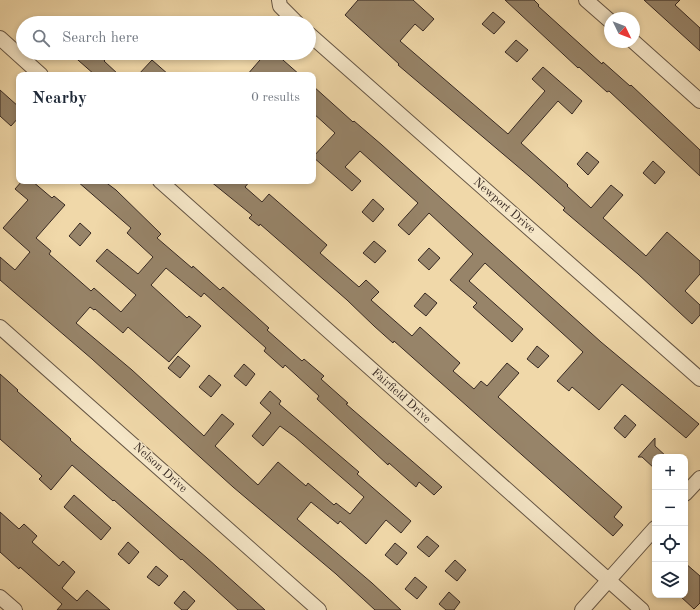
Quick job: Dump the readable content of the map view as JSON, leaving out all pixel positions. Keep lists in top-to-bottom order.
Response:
{
  "streets": {
    "street": ["Newport Drive", "Fairfield Drive", "Nelson Drive"]
  },
  "north": "bottom right",
  "page": {
    "search": "Search here",
    "heading": ["Nearby", "0 results"],
    "map_buttons": ["+", "−"]
  }
}
